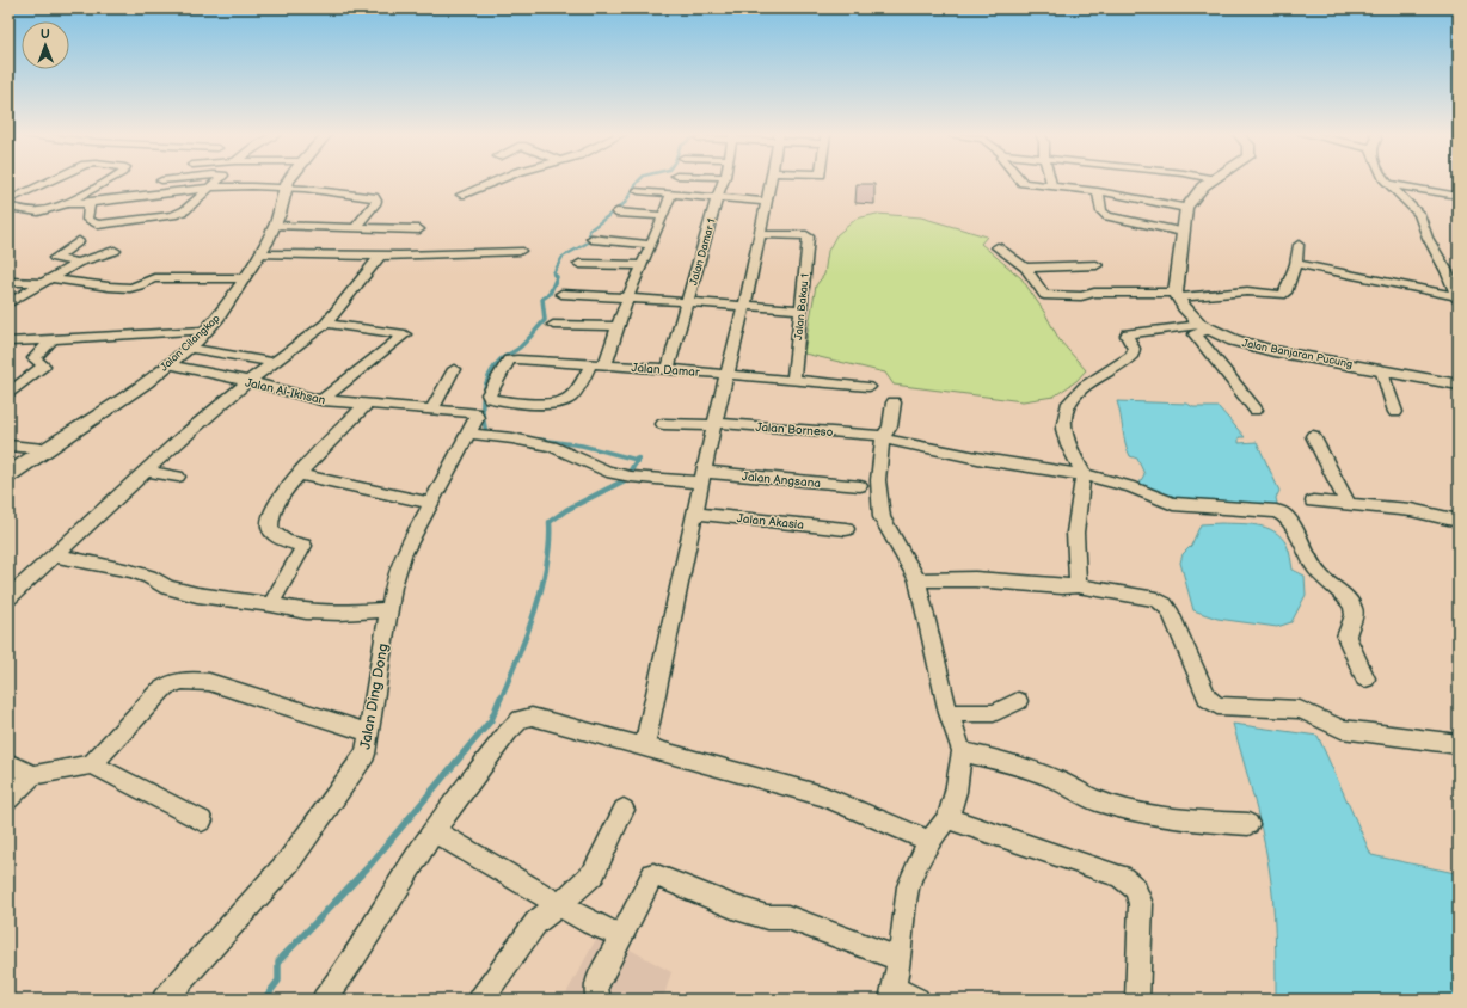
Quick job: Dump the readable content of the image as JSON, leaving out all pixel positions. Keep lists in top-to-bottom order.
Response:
{
  "streets": {
    "street": [
      "Jalan Damar 1",
      "Jalan Bakau 1",
      "Jalan Cilangkap",
      "Jalan Banjaran Pucung",
      "Jalan Damar",
      "Jalan Al-Ikhsan",
      "Jalan Borneso",
      "Jalan Angsana",
      "Jalan Akasia",
      "Jalan Ding Dong"
    ]
  },
  "crossings": [
    ["Jalan Damar 1", "Jalan Damar"],
    ["Jalan Bakau 1", "Jalan Damar"],
    ["Jalan Cilangkap", "Jalan Al-Ikhsan"],
    ["Jalan Al-Ikhsan", "Jalan Ding Dong"],
    ["Jalan Angsana", "Jalan Ding Dong"]
  ],
  "north": "top"
}
